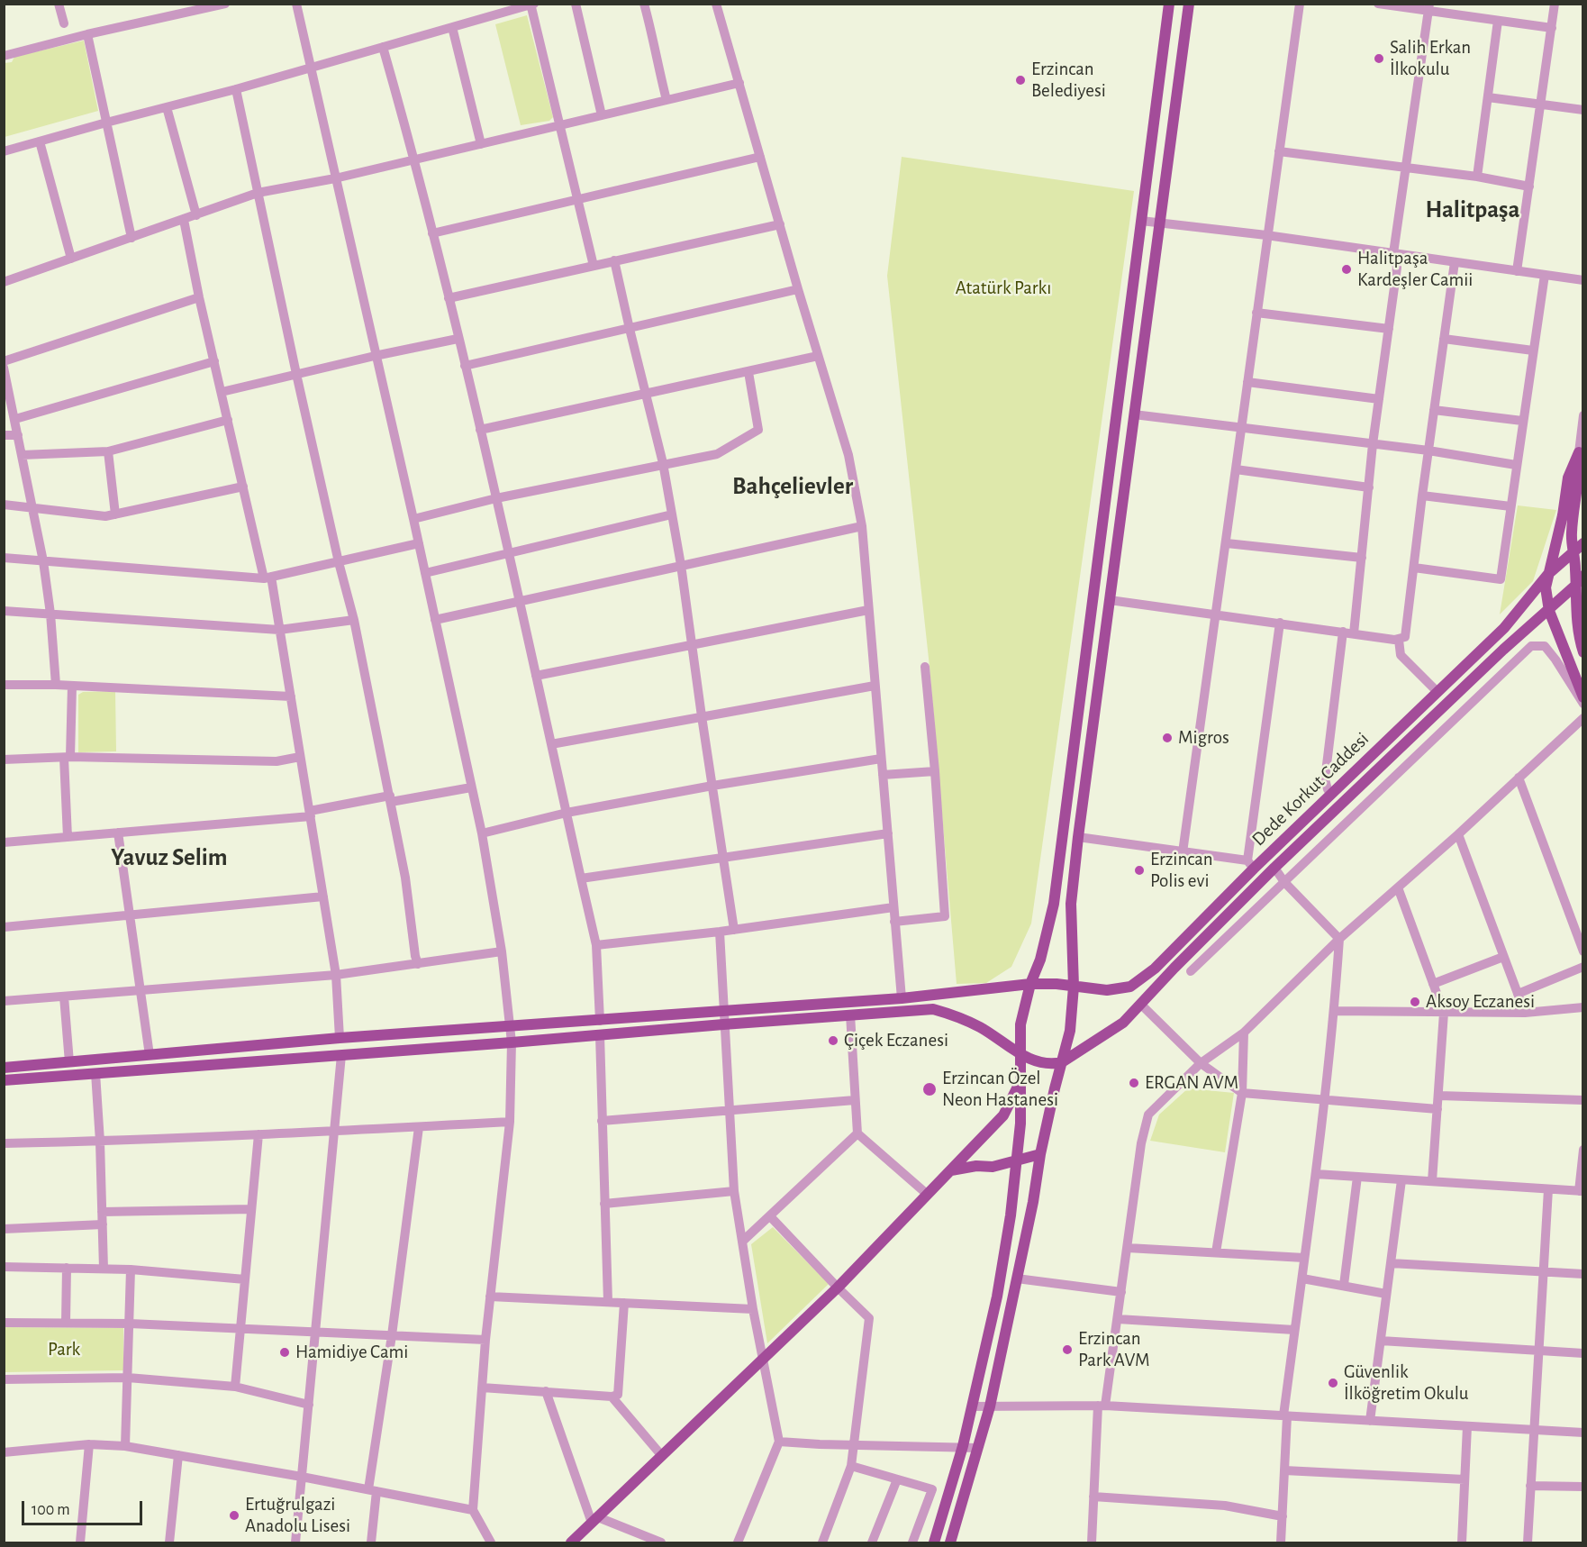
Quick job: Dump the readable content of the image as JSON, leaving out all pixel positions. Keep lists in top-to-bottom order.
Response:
{
  "streets": {
    "main road": ["Dede Korkut Caddesi"]
  },
  "districts": ["Halitpaşa", "Bahçelievler", "Yavuz Selim"],
  "parks": ["Atatürk Parkı", "Park"],
  "places": [
    "Salih Erkan İlkokulu",
    "Erzincan Belediyesi",
    "Halitpaşa Kardeşler Camii",
    "Migros",
    "Erzincan Polis evi",
    "Aksoy Eczanesi",
    "Çiçek Eczanesi",
    "ERGAN AVM",
    "Erzincan Özel Neon Hastanesi",
    "Erzincan Park AVM",
    "Hamidiye Cami",
    "Güvenlik İlköğretim Okulu",
    "Ertuğrulgazi Anadolu Lisesi"
  ],
  "scale_bar": "100 m"
}
